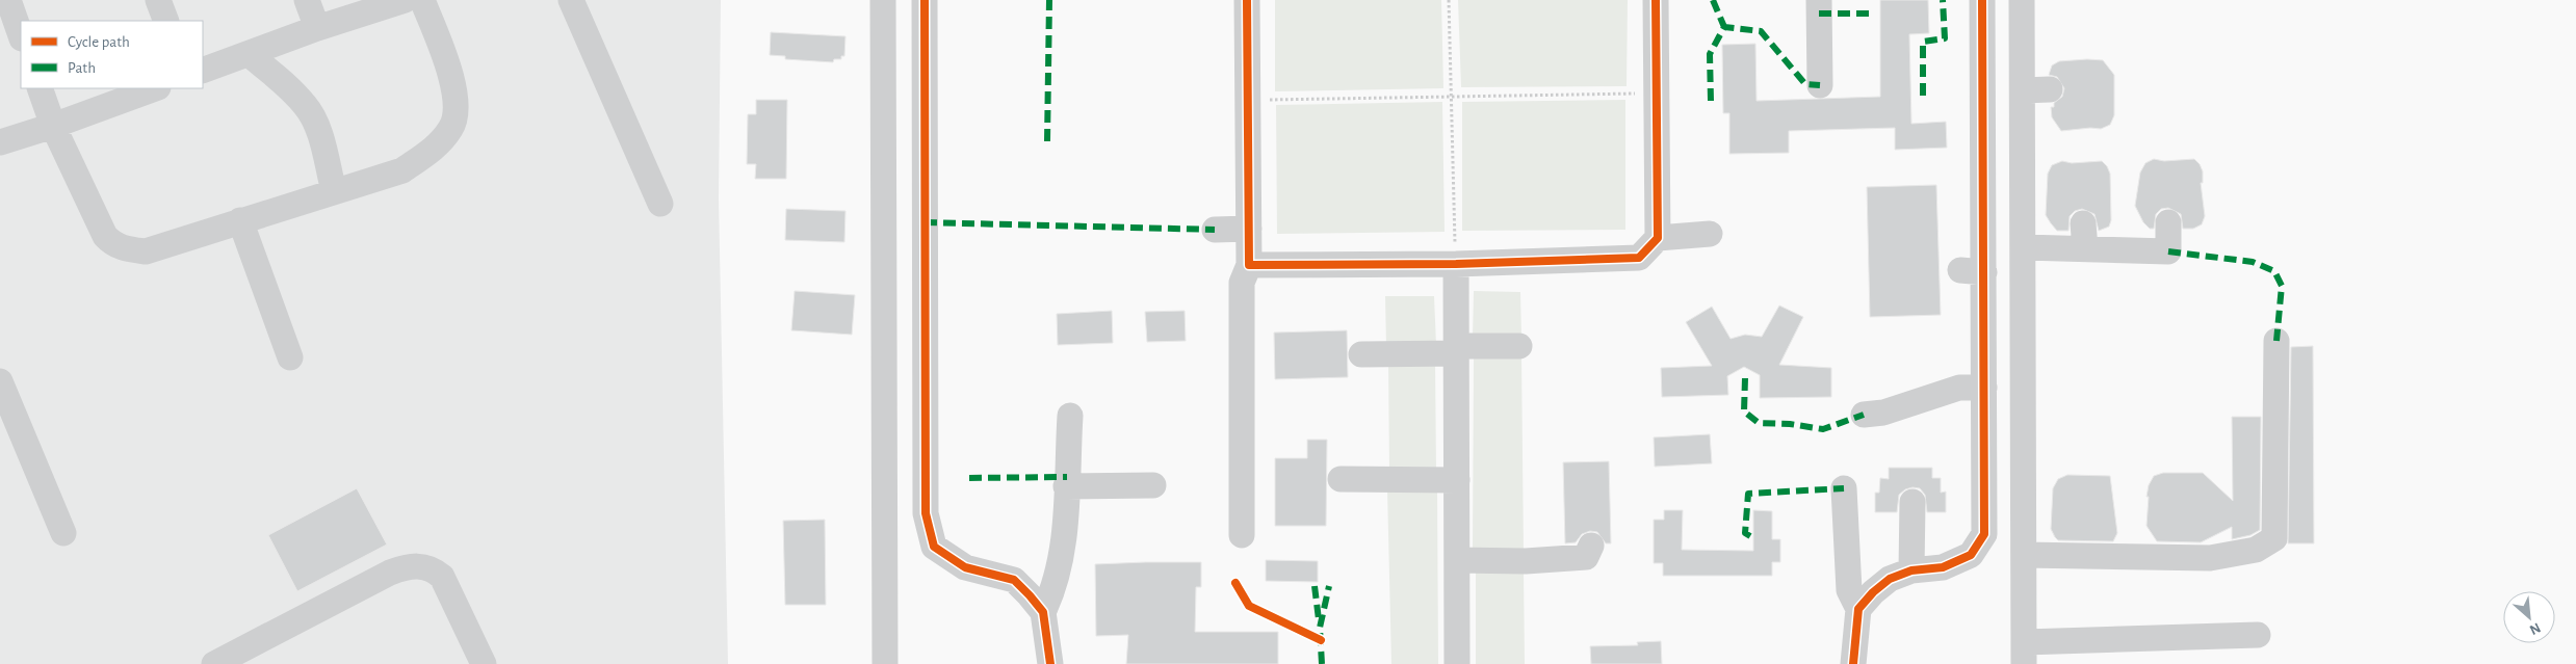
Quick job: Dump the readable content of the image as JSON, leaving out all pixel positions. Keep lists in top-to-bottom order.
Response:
{
  "legend": ["Cycle path", "Path"],
  "north": "bottom right"
}
